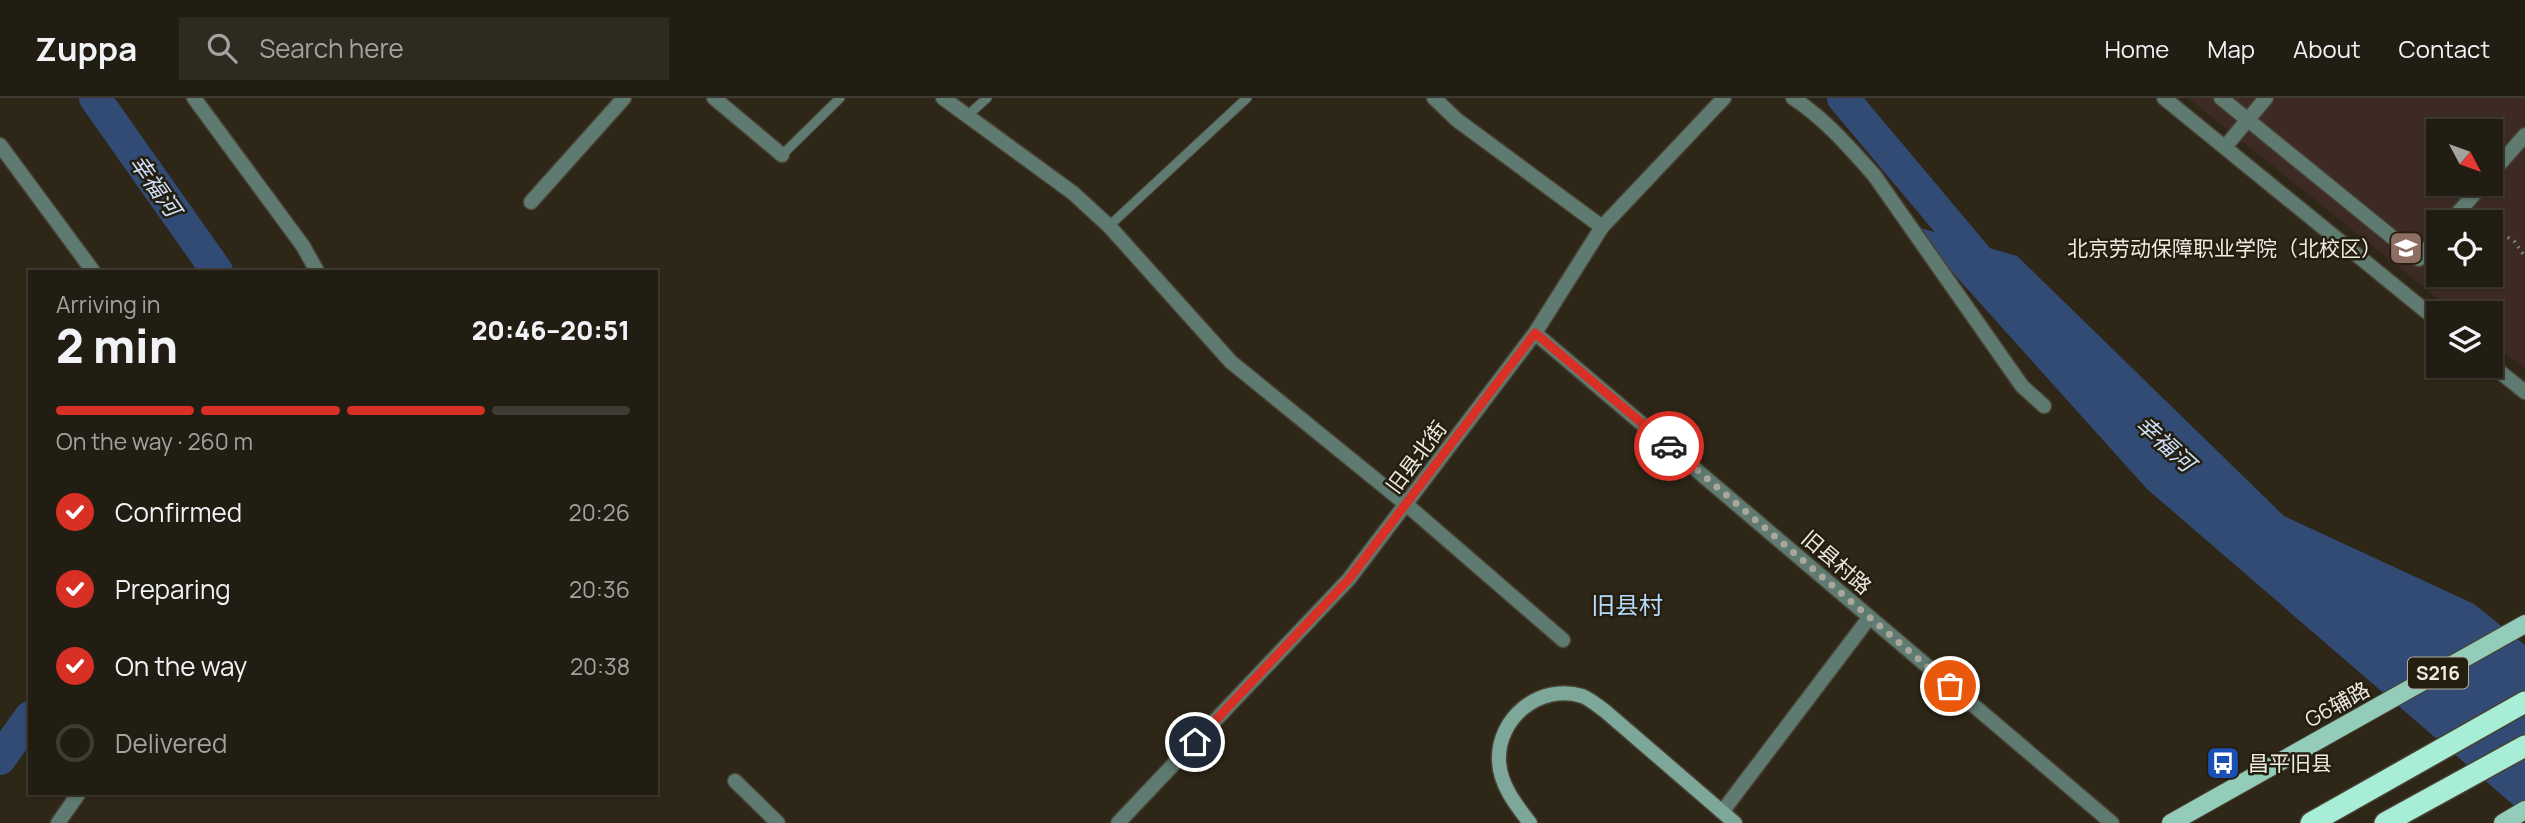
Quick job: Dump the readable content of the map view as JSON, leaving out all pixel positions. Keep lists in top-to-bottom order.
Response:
{
  "streets": {
    "main road": ["S216", "G6辅路"],
    "street": ["旧县北街", "旧县村路"]
  },
  "crossings": [
    ["旧县北街", "旧县村路"]
  ],
  "districts": ["旧县村"],
  "water": ["幸福河"],
  "places": {
    "school or university": ["北京劳动保障职业学院（北校区）"],
    "bus stop": ["昌平旧县"]
  },
  "north": "bottom right",
  "page": {
    "header": "Zuppa",
    "search": "Search here",
    "nav": [
      "Home",
      "Map",
      "About",
      "Contact"
    ],
    "heading": ["2 min", "Arriving in", "20:46–20:51"],
    "bar": "On the way · 260 m",
    "list": [
      ["Confirmed", "20:26"],
      ["Preparing", "20:36"],
      ["On the way", "20:38"],
      "Delivered"
    ]
  }
}
